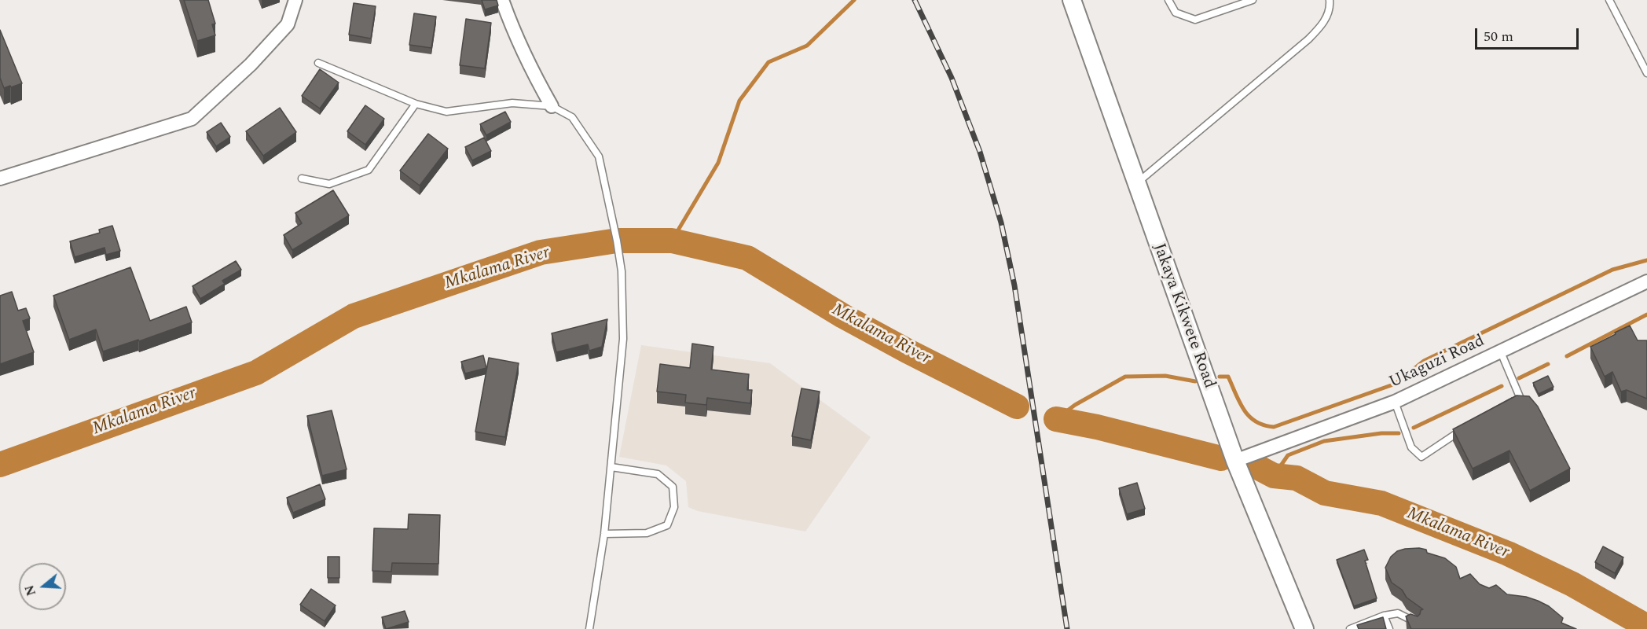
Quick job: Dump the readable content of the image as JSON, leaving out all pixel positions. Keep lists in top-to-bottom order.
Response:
{
  "streets": {
    "main road": ["Jakaya Kikwete Road"],
    "street": ["Ukaguzi Road"]
  },
  "crossings": [
    ["Jakaya Kikwete Road", "Ukaguzi Road"]
  ],
  "water": ["Mkalama River"],
  "scale_bar": "50 m",
  "north": "left"
}
